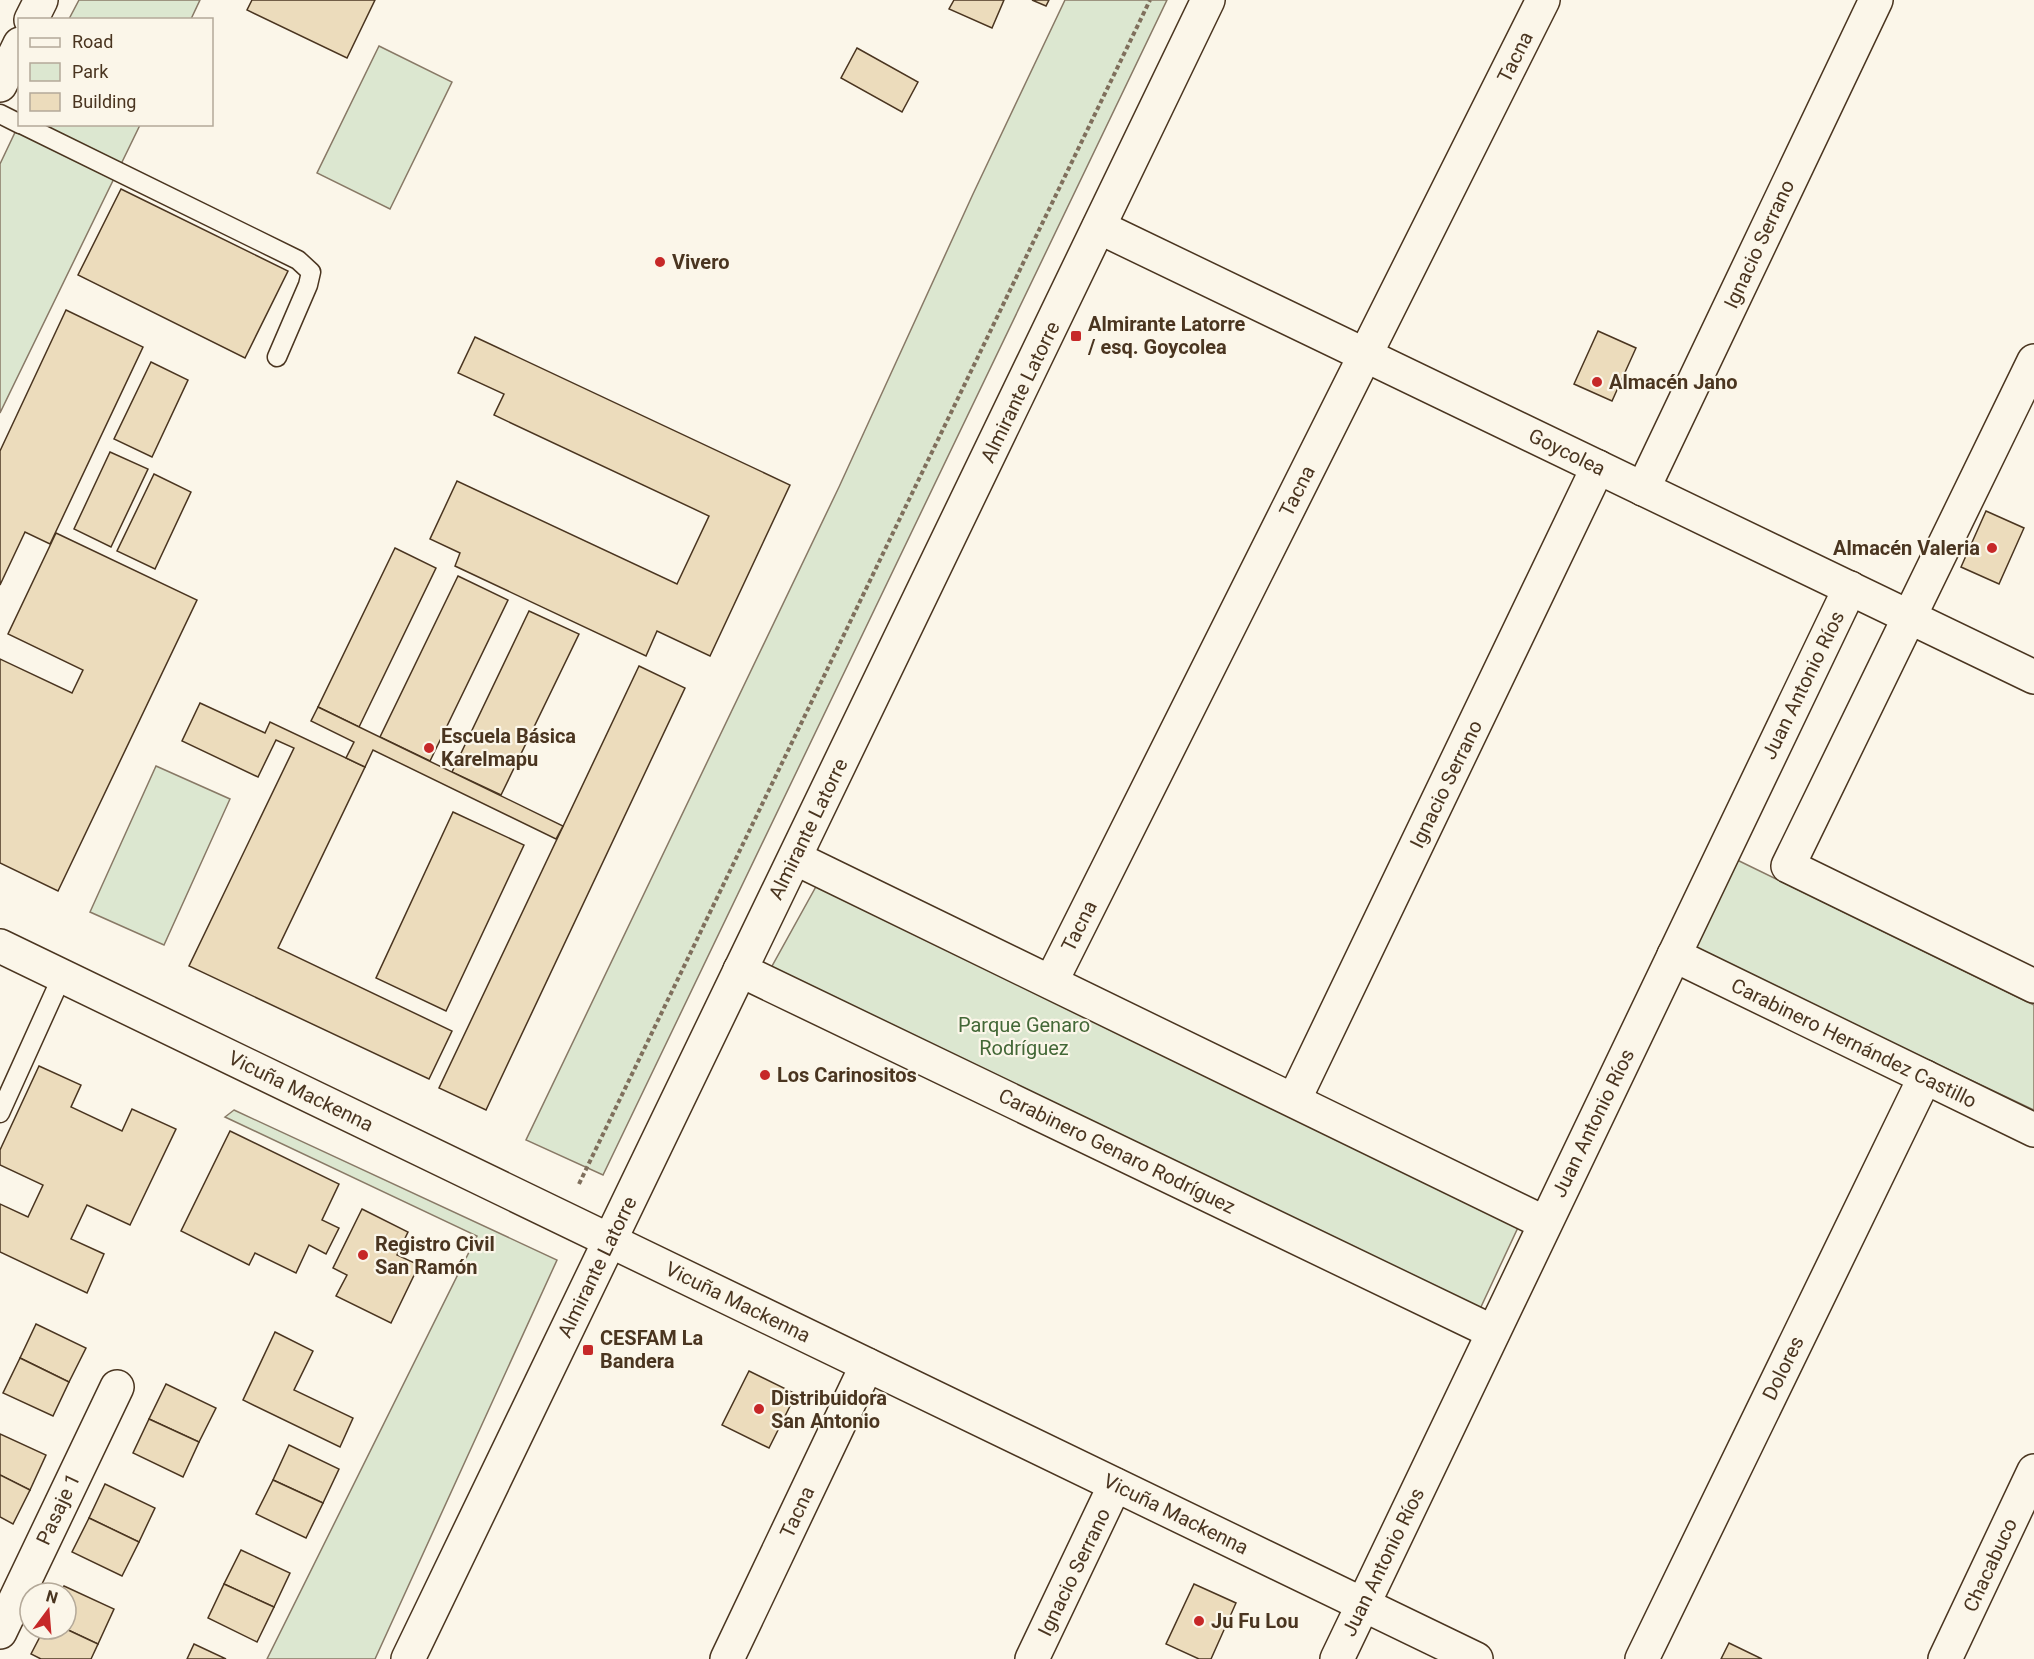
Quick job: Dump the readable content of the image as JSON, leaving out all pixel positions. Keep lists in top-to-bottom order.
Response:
{
  "streets": {
    "street": [
      "Tacna",
      "Ignacio Serrano",
      "Almirante Latorre",
      "Goycolea",
      "Juan Antonio Ríos",
      "Carabinero Hernández Castillo",
      "Vicuña Mackenna",
      "Carabinero Genaro Rodríguez",
      "Dolores",
      "Pasaje 1",
      "Chacabuco"
    ]
  },
  "crossings": [
    ["Tacna", "Goycolea"],
    ["Tacna", "Vicuña Mackenna"],
    ["Ignacio Serrano", "Goycolea"],
    ["Ignacio Serrano", "Vicuña Mackenna"],
    ["Almirante Latorre", "Goycolea"],
    ["Almirante Latorre", "Vicuña Mackenna"],
    ["Almirante Latorre", "Carabinero Genaro Rodríguez"],
    ["Goycolea", "Juan Antonio Ríos"],
    ["Juan Antonio Ríos", "Carabinero Hernández Castillo"],
    ["Juan Antonio Ríos", "Vicuña Mackenna"],
    ["Juan Antonio Ríos", "Carabinero Genaro Rodríguez"],
    ["Carabinero Hernández Castillo", "Dolores"]
  ],
  "parks": ["Parque Genaro Rodríguez"],
  "places": {
    "other": [
      "Vivero",
      "Almacén Jano",
      "Almacén Valeria",
      "Escuela Básica Karelmapu",
      "Los Carinositos",
      "Registro Civil San Ramón",
      "Distribuidora San Antonio",
      "Ju Fu Lou"
    ],
    "transit": ["Almirante Latorre / esq. Goycolea", "CESFAM La Bandera"]
  },
  "legend": ["Road", "Park", "Building"],
  "north": "top"
}
